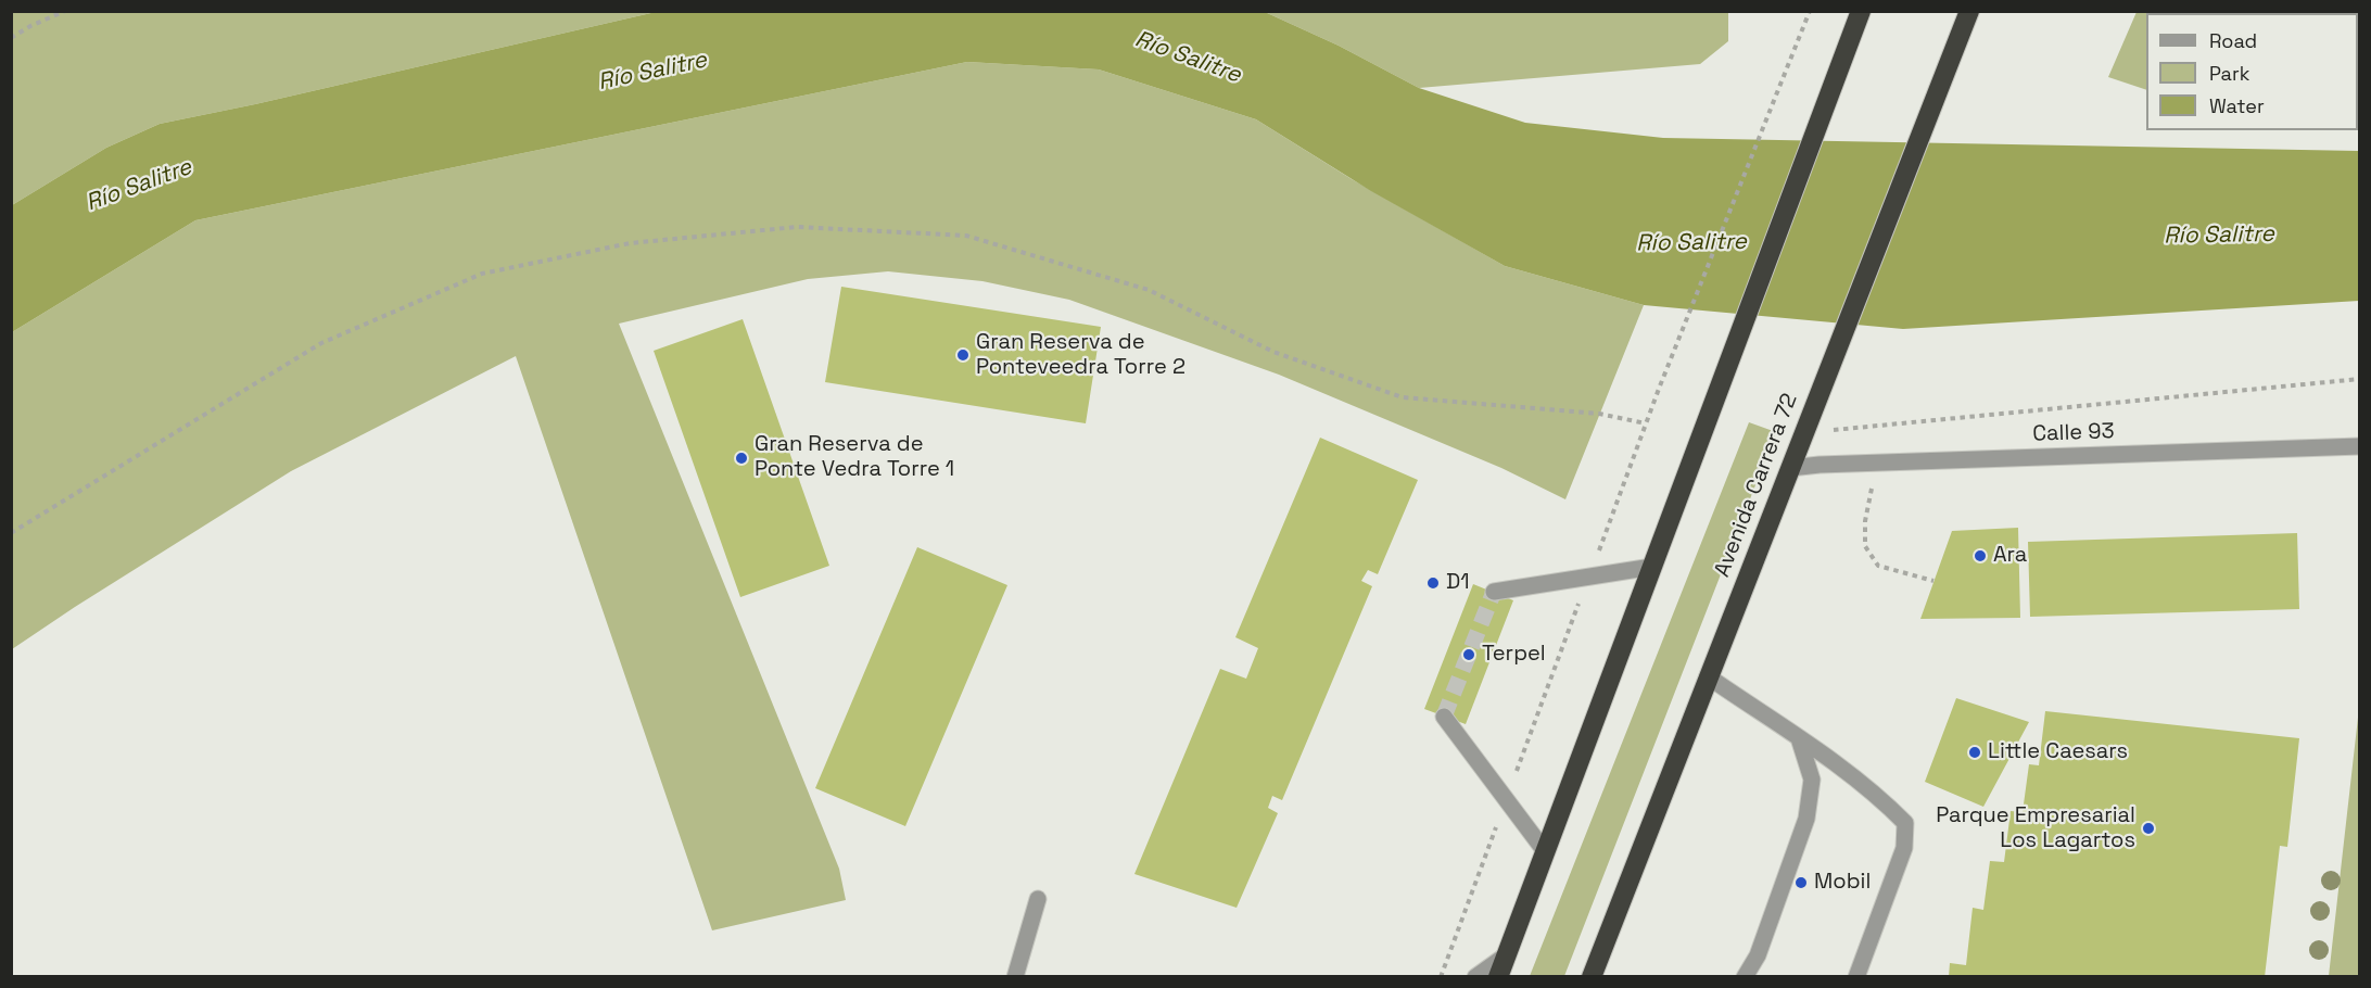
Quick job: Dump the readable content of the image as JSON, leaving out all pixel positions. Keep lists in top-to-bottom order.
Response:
{
  "streets": {
    "highway": ["Avenida Carrera 72"],
    "street": ["Calle 93"]
  },
  "crossings": [
    ["Calle 93", "Avenida Carrera 72"]
  ],
  "water": ["Río Salitre"],
  "places": [
    "Gran Reserva de Ponteveedra Torre 2",
    "Gran Reserva de Ponte Vedra Torre 1",
    "Ara",
    "D1",
    "Terpel",
    "Little Caesars",
    "Parque Empresarial Los Lagartos",
    "Mobil"
  ],
  "legend": ["Road", "Park", "Water"]
}
